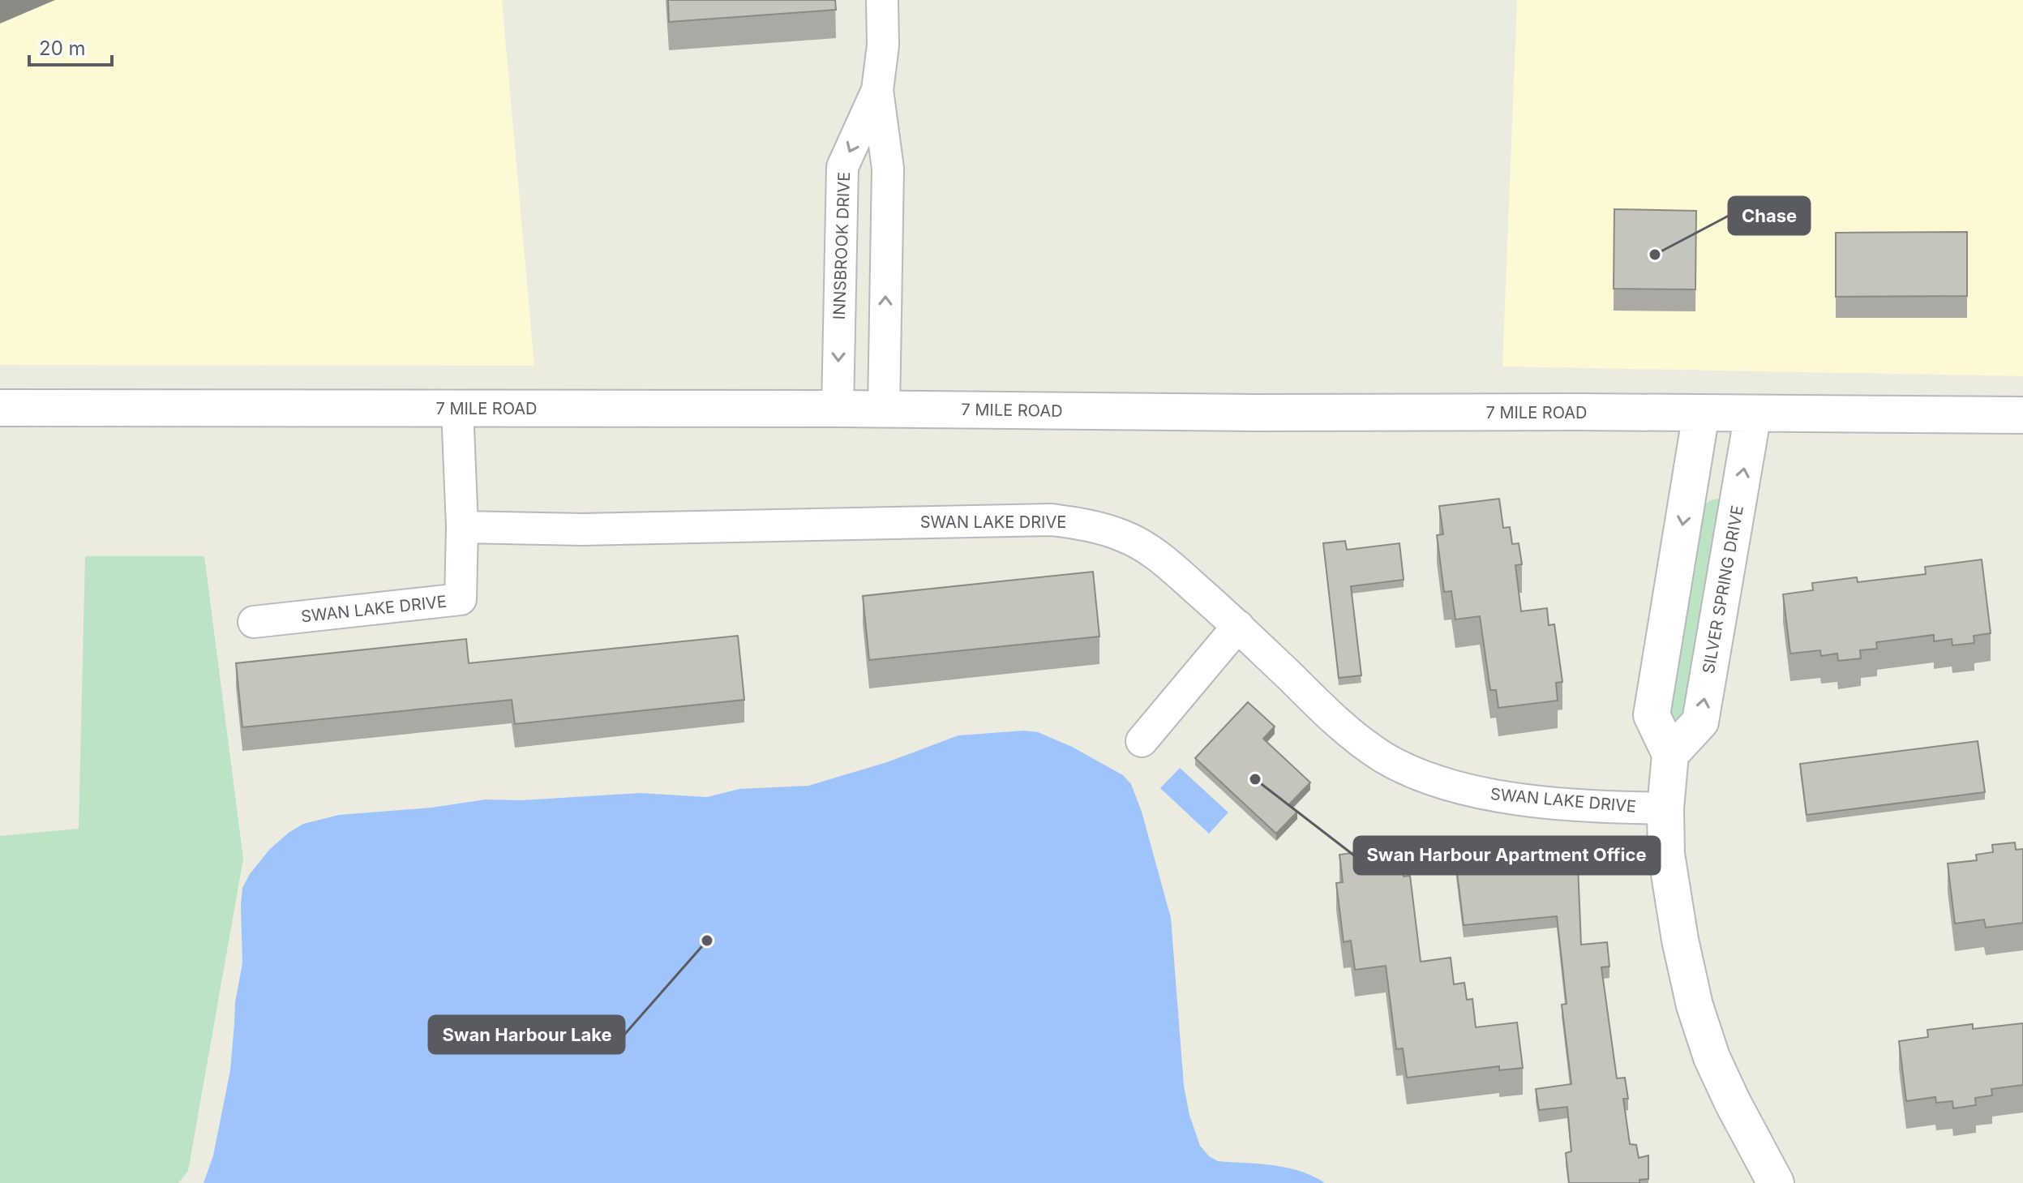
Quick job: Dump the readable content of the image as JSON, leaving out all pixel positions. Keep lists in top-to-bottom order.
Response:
{
  "streets": {
    "street": [
      "INNSBROOK DRIVE",
      "7 MILE ROAD",
      "SWAN LAKE DRIVE",
      "SILVER SPRING DRIVE"
    ]
  },
  "crossings": [
    ["INNSBROOK DRIVE", "7 MILE ROAD"],
    ["7 MILE ROAD", "SWAN LAKE DRIVE"],
    ["7 MILE ROAD", "SILVER SPRING DRIVE"]
  ],
  "places": ["Chase", "Swan Harbour Apartment Office", "Swan Harbour Lake"],
  "scale_bar": "20 m"
}
